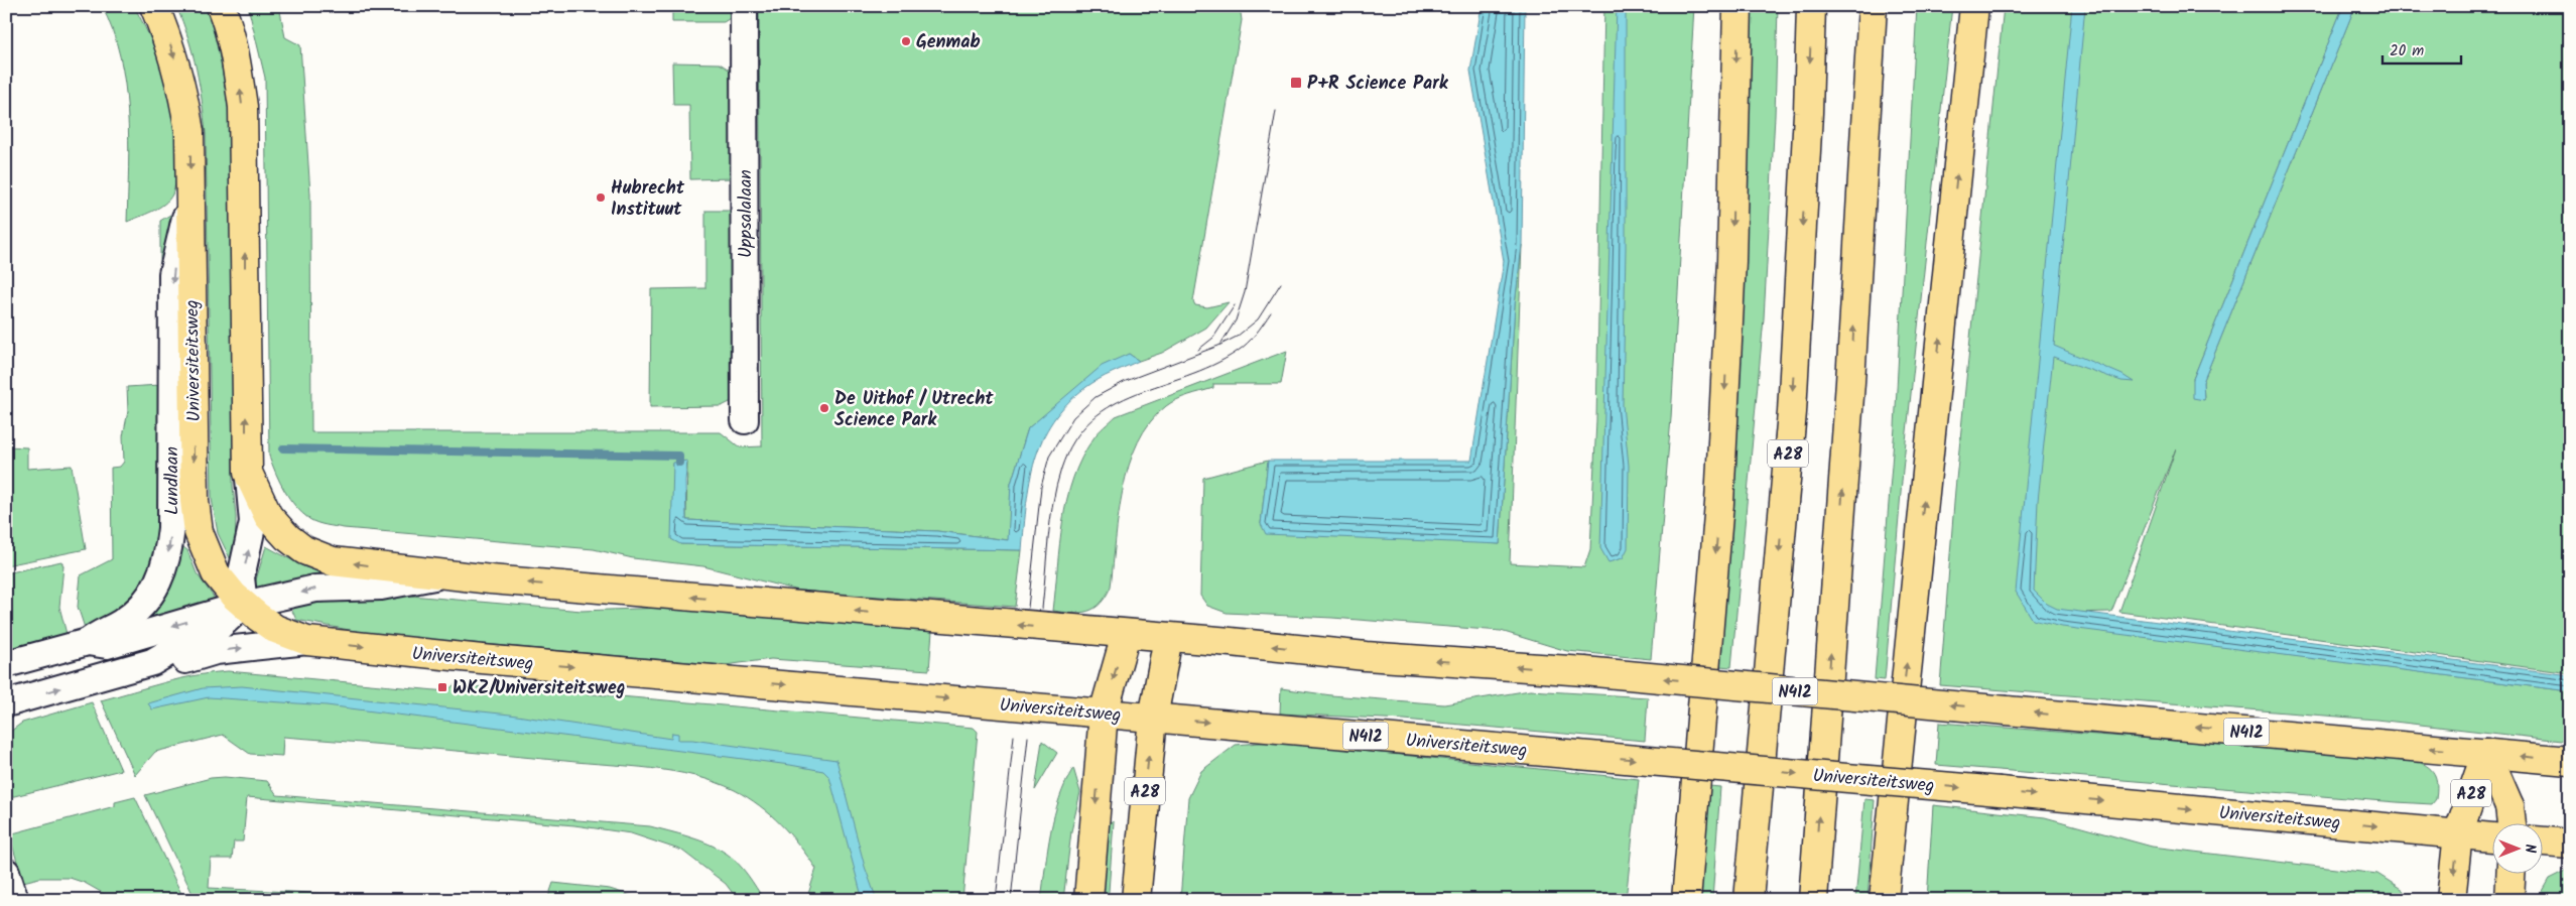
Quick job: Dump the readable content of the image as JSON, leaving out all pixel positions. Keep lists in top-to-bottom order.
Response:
{
  "streets": {
    "main road": ["Universiteitsweg", "A28", "N412"],
    "street": ["Uppsalalaan", "Lundlaan"]
  },
  "crossings": [
    ["Universiteitsweg", "A28"],
    ["Universiteitsweg", "Lundlaan"],
    ["A28", "N412"],
    ["Lundlaan", "N412"]
  ],
  "places": {
    "other": ["Genmab", "Hubrecht Instituut", "De Uithof / Utrecht Science Park"],
    "transit": ["P+R Science Park", "WKZ/Universiteitsweg"]
  },
  "scale_bar": "20 m",
  "north": "right"
}
